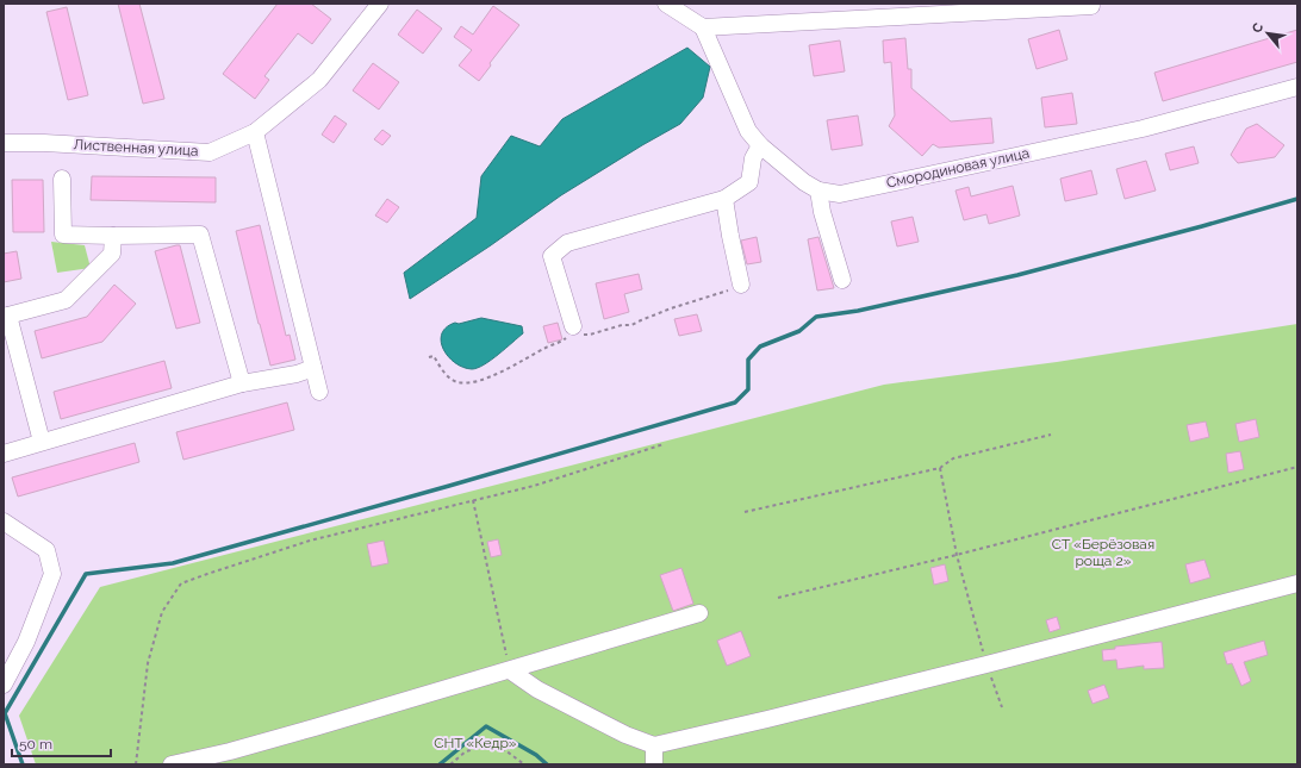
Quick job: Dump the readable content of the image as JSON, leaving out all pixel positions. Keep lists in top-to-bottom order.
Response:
{
  "streets": {
    "street": ["Лиственная улица", "Смородиновая улица"]
  },
  "parks": ["СТ «Берёзовая роща 2»", "СНТ «Кедр»"],
  "scale_bar": "50 m",
  "north": "top left"
}
